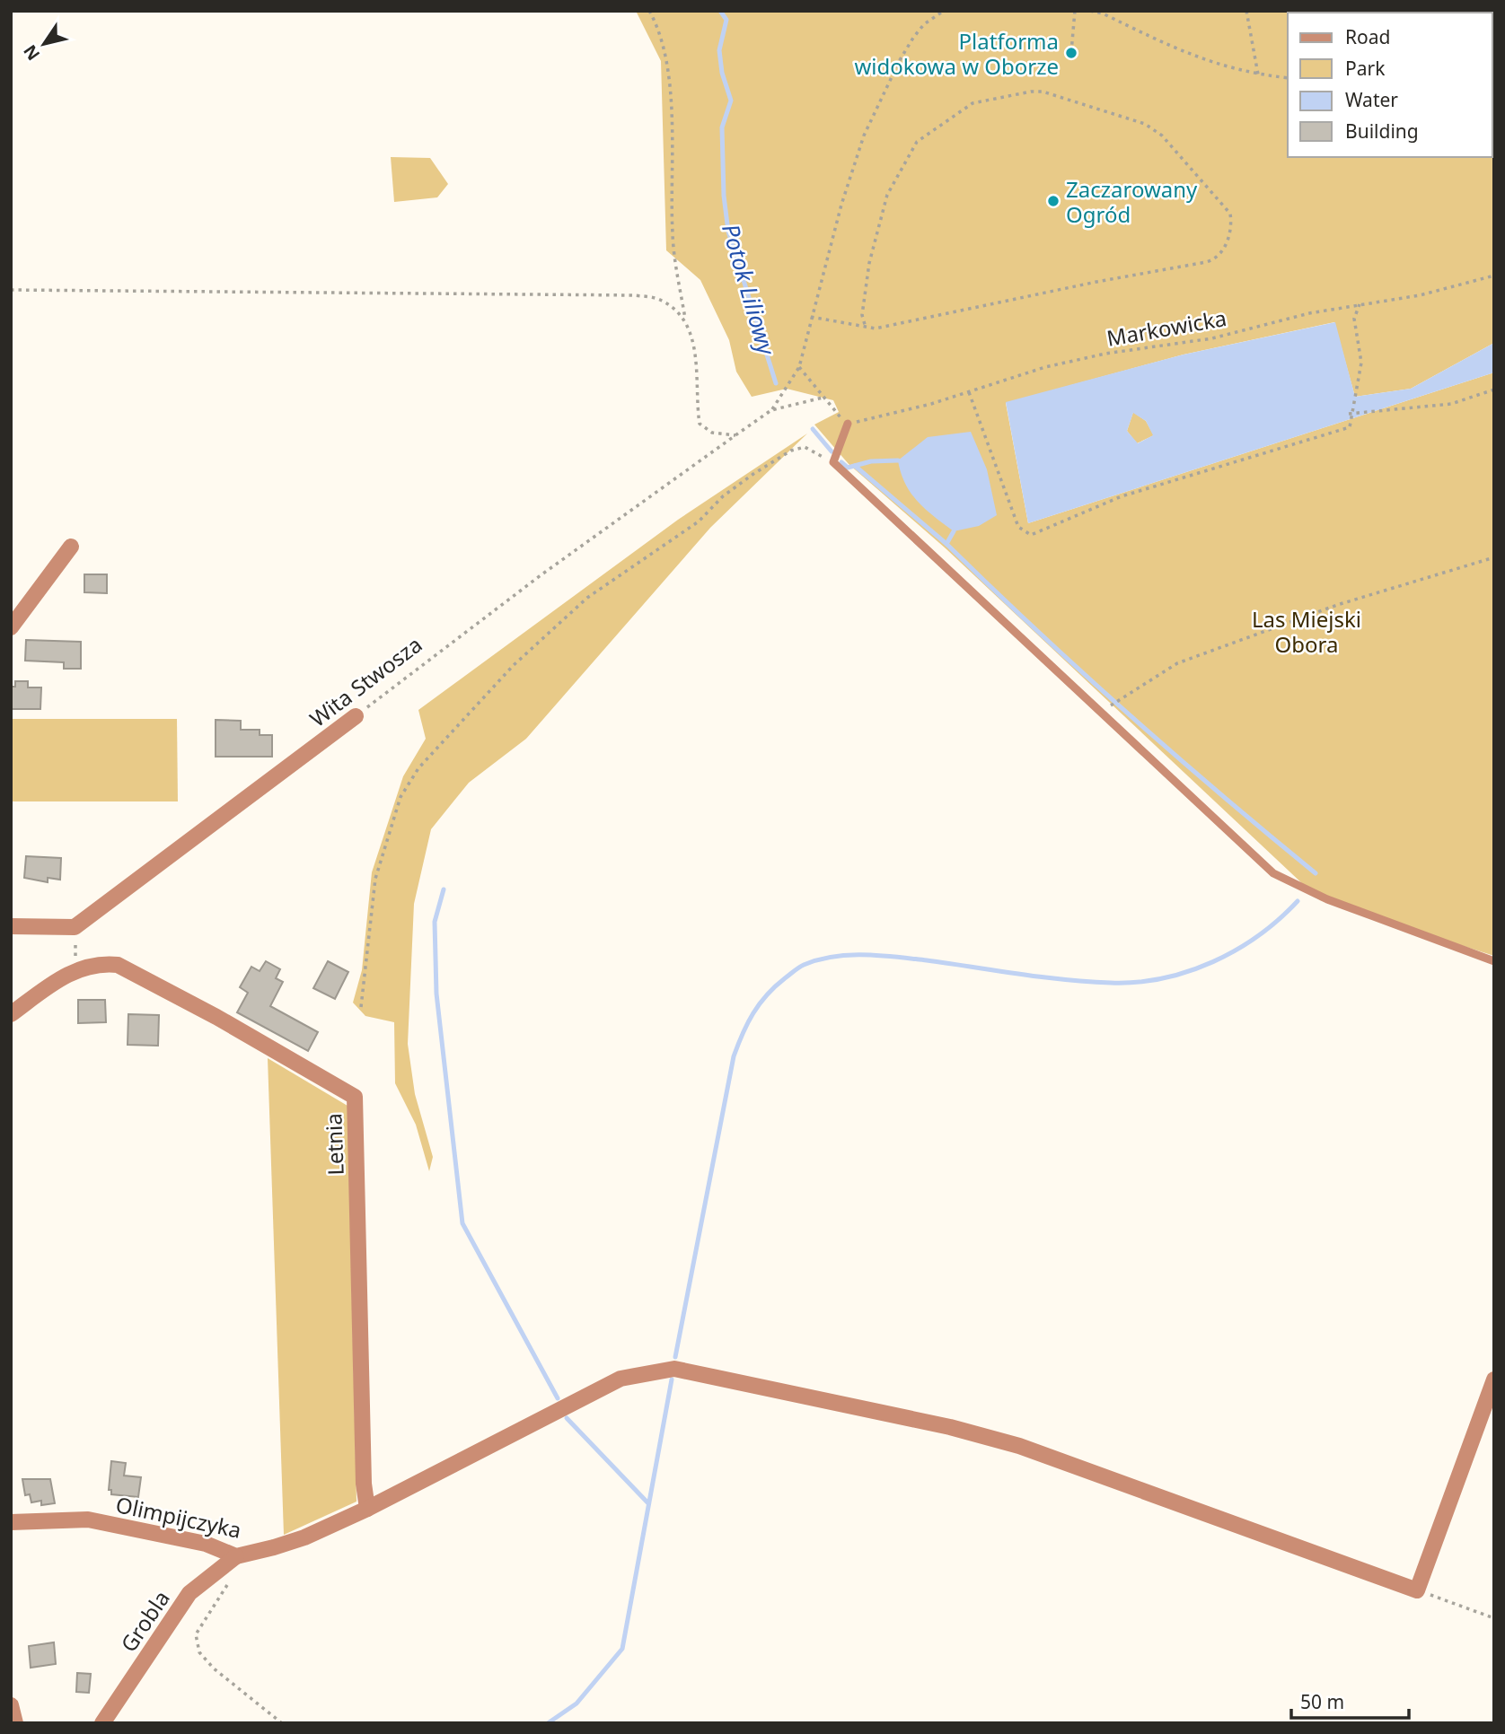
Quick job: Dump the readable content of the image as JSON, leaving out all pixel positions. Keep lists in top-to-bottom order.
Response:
{
  "streets": {
    "street": [
      "Wita Stwosza",
      "Letnia",
      "Olimpijczyka",
      "Grobla"
    ],
    "path": ["Markowicka"]
  },
  "crossings": [
    ["Letnia", "Olimpijczyka"],
    ["Olimpijczyka", "Grobla"]
  ],
  "water": ["Potok Liliowy"],
  "parks": ["Las Miejski Obora"],
  "places": ["Platforma widokowa w Oborze", "Zaczarowany Ogród"],
  "legend": [
    "Road",
    "Park",
    "Water",
    "Building"
  ],
  "scale_bar": "50 m",
  "north": "bottom left"
}
